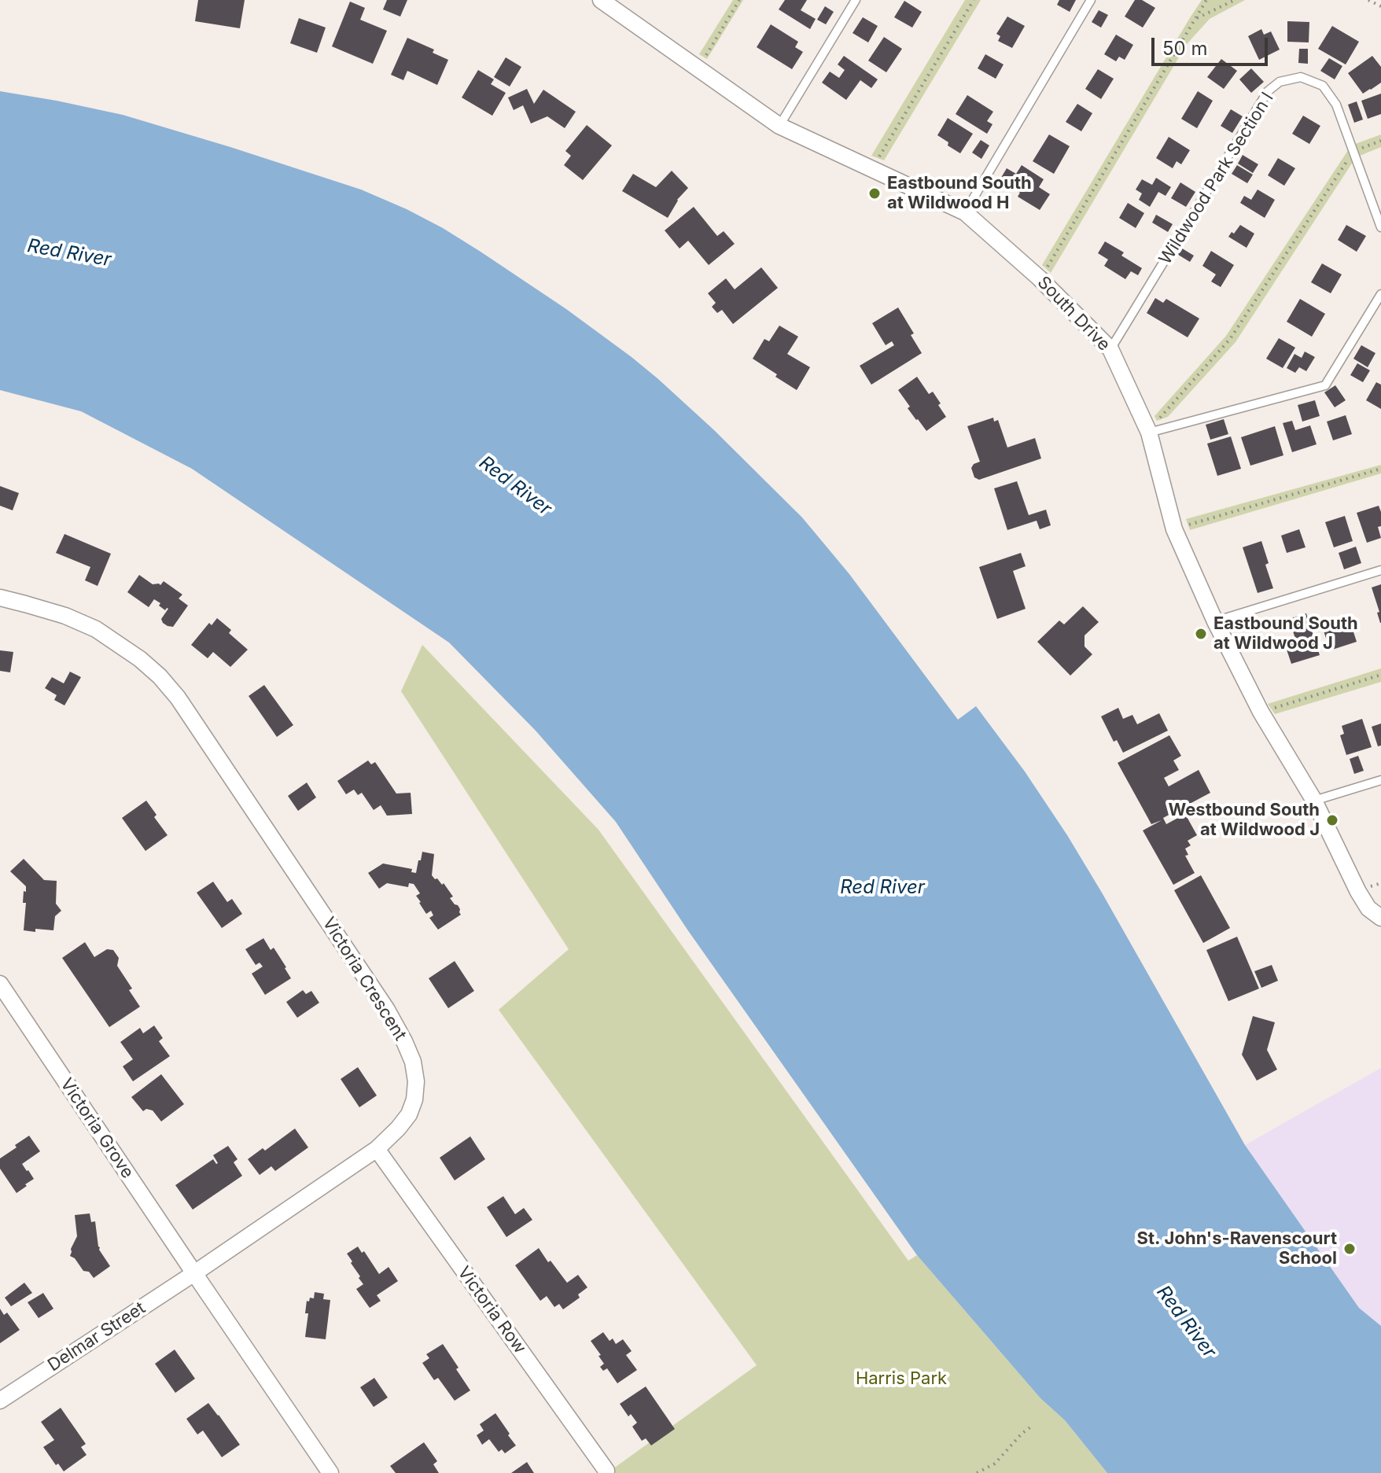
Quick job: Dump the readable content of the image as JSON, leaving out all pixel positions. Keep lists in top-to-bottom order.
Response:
{
  "streets": {
    "street": [
      "South Drive",
      "Victoria Crescent",
      "Victoria Grove",
      "Victoria Row",
      "Delmar Street"
    ],
    "lane": ["Wildwood Park Section I"]
  },
  "crossings": [
    ["Wildwood Park Section I", "South Drive"],
    ["Victoria Crescent", "Victoria Grove"],
    ["Victoria Crescent", "Victoria Row"],
    ["Victoria Crescent", "Delmar Street"],
    ["Victoria Grove", "Delmar Street"]
  ],
  "water": ["Red River"],
  "parks": ["Harris Park"],
  "places": [
    "Eastbound South at Wildwood H",
    "Eastbound South at Wildwood J",
    "Westbound South at Wildwood J",
    "St. John's-Ravenscourt School"
  ],
  "scale_bar": "50 m"
}
